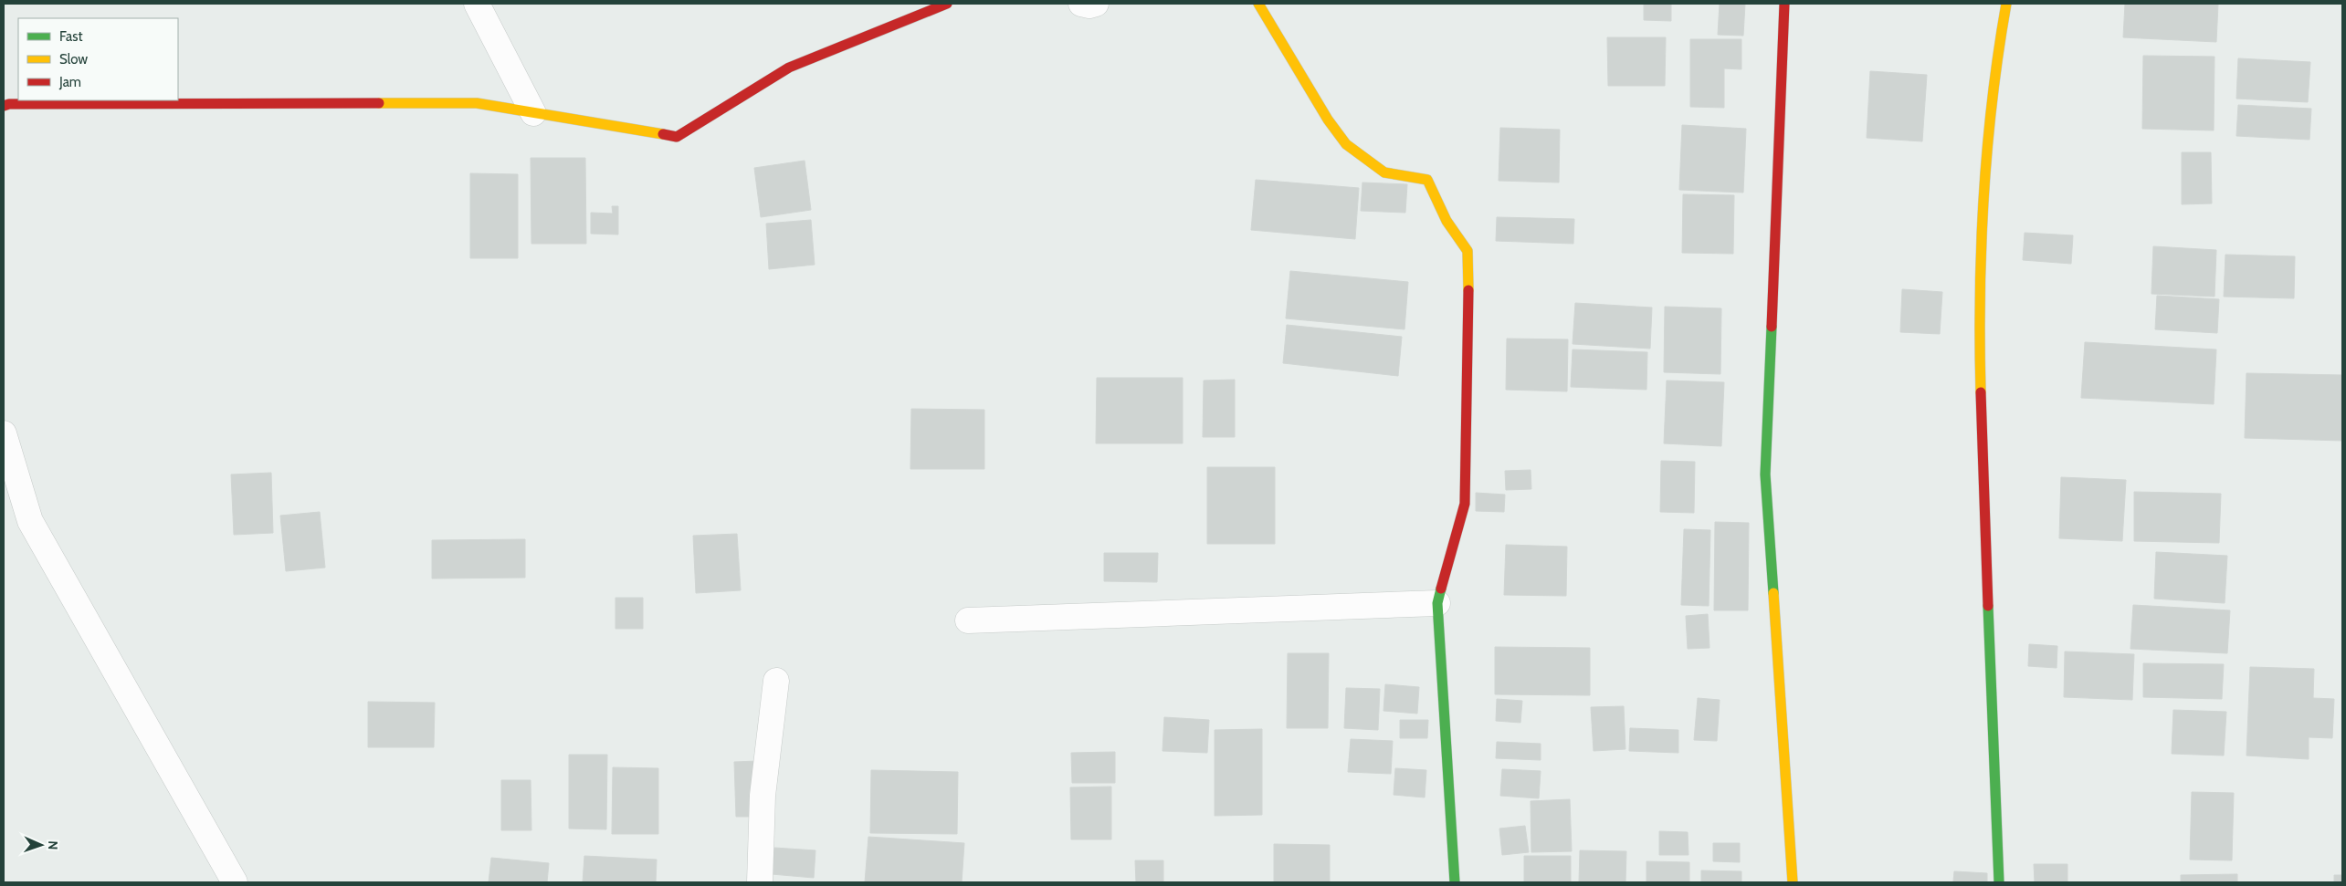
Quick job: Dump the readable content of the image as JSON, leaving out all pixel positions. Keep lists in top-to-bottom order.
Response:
{
  "legend": ["Fast", "Slow", "Jam"],
  "north": "right"
}
